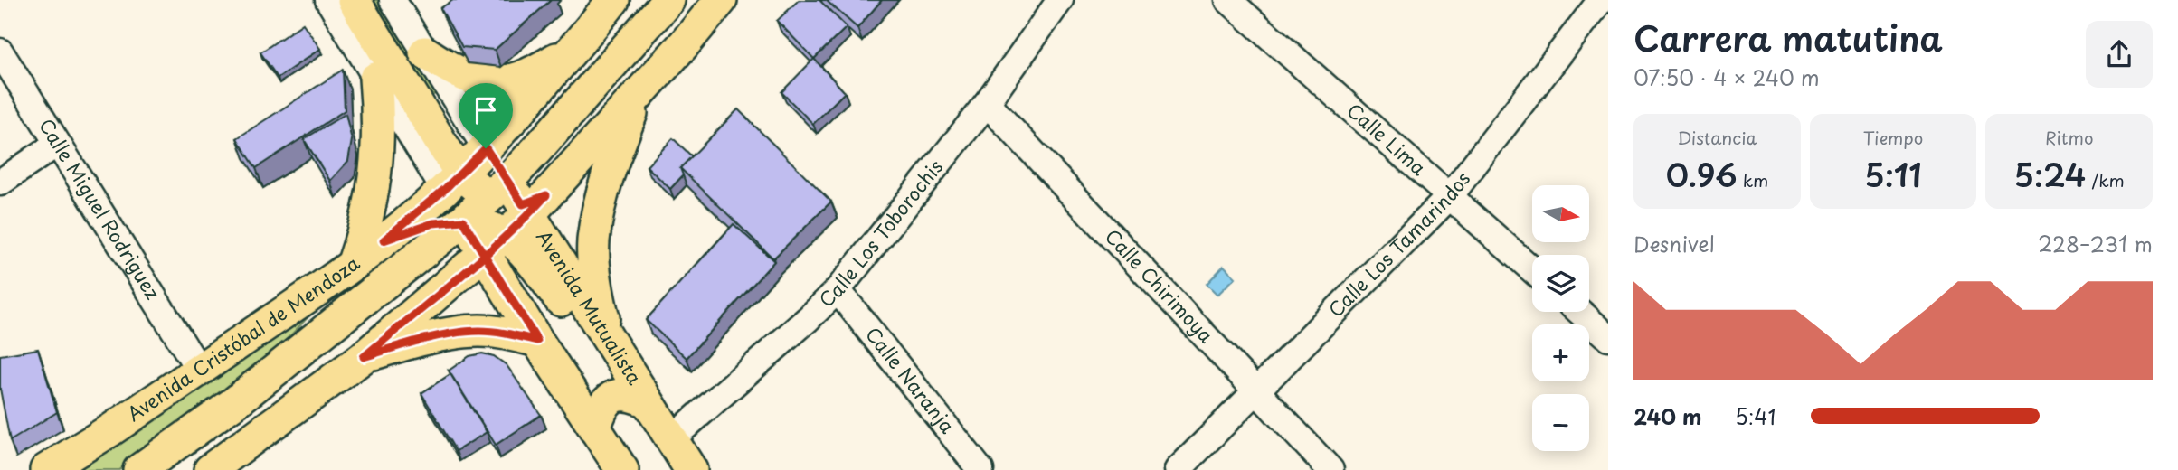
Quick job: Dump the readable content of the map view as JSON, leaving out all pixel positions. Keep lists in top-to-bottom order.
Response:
{
  "streets": {
    "main road": ["Avenida Mutualista", "Avenida Cristóbal de Mendoza"],
    "street": [
      "Calle Lima",
      "Calle Miguel Rodriguez",
      "Calle Los Toborochis",
      "Calle Los Tamarindos",
      "Calle Chirimoya",
      "Calle Naranja"
    ]
  },
  "crossings": [
    ["Calle Lima", "Calle Los Tamarindos"],
    ["Calle Miguel Rodriguez", "Avenida Cristóbal de Mendoza"],
    ["Calle Los Toborochis", "Calle Chirimoya"],
    ["Calle Los Toborochis", "Avenida Mutualista"],
    ["Calle Los Toborochis", "Calle Naranja"],
    ["Calle Los Tamarindos", "Calle Chirimoya"],
    ["Avenida Mutualista", "Avenida Cristóbal de Mendoza"]
  ],
  "north": "right",
  "page": {
    "heading": ["Carrera matutina", "07:50 · 4 × 240 m"],
    "stats": [
      ["Distancia", "0.96 km"],
      ["Tiempo", "5:11"],
      ["Ritmo", "5:24 /km"]
    ],
    "map_buttons": ["+", "−"],
    "chart": ["Desnivel", "228–231 m"],
    "list": [
      {
        "name": "240 m",
        "note": "5:41"
      }
    ]
  }
}
